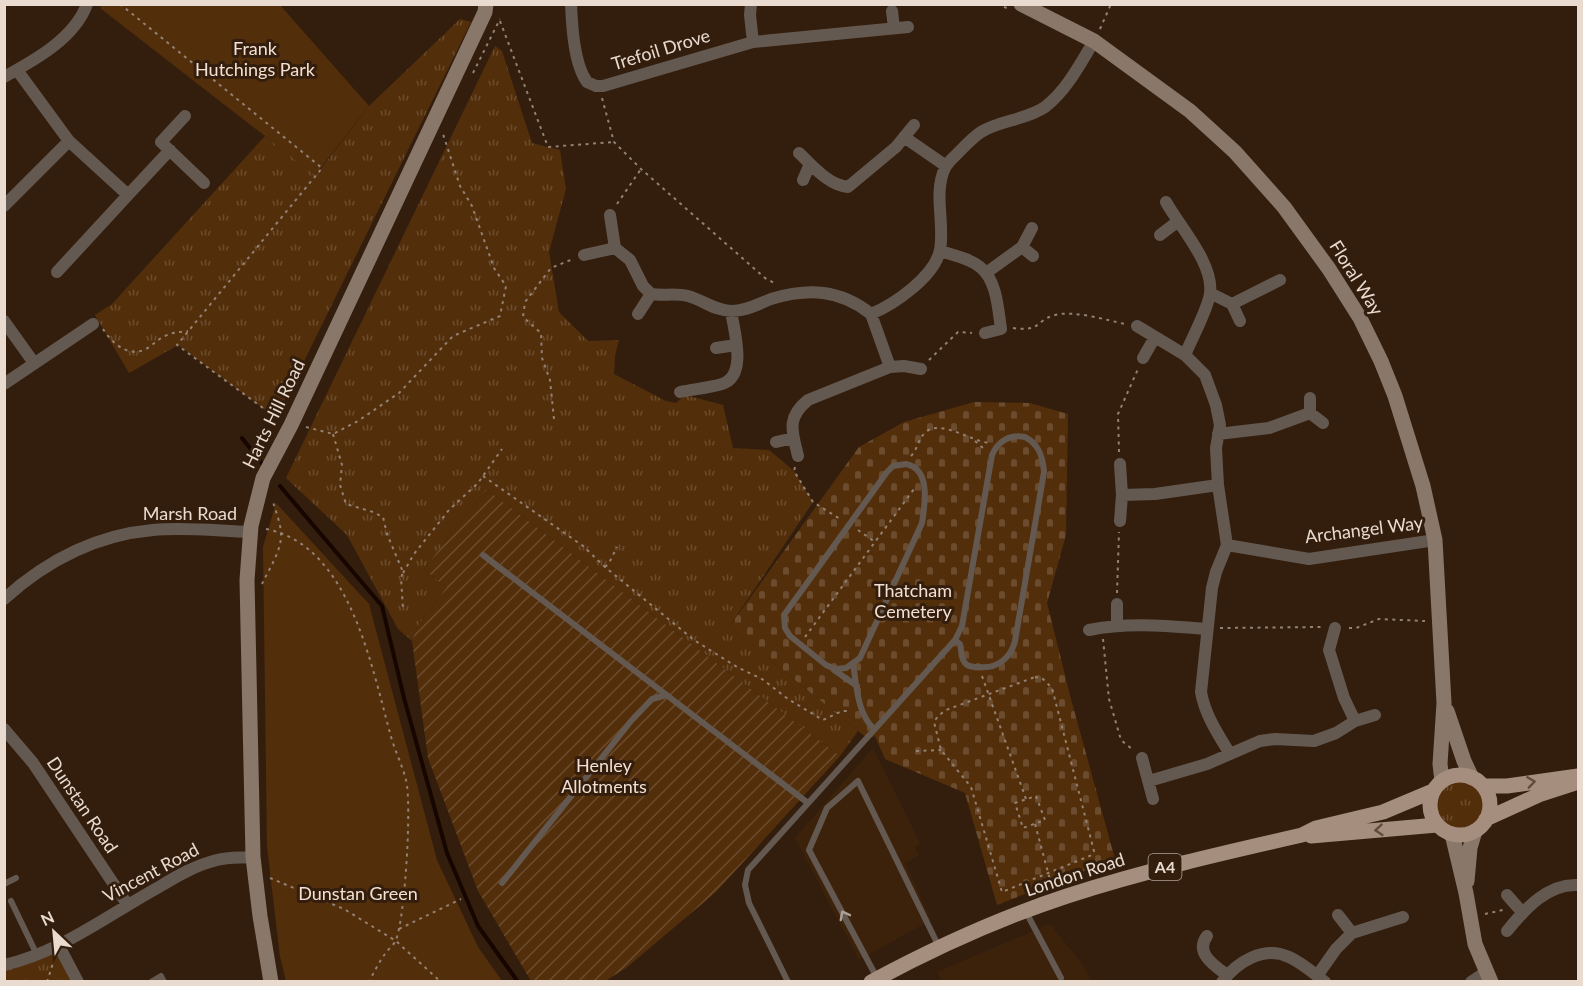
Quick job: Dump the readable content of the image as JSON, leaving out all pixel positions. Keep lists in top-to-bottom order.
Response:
{
  "streets": {
    "main road": ["A4", "London Road"],
    "street": [
      "Trefoil Drove",
      "Floral Way",
      "Harts Hill Road",
      "Marsh Road",
      "Archangel Way",
      "Dunstan Road",
      "Vincent Road"
    ]
  },
  "crossings": [
    ["Floral Way", "Archangel Way"],
    ["Floral Way", "A4"],
    ["Floral Way", "London Road"],
    ["Harts Hill Road", "Marsh Road"],
    ["Harts Hill Road", "Vincent Road"],
    ["Dunstan Road", "Vincent Road"],
    ["A4", "London Road"]
  ],
  "parks": [
    "Frank Hutchings Park",
    "Thatcham Cemetery",
    "Henley Allotments",
    "Dunstan Green"
  ],
  "north": "top left"
}
